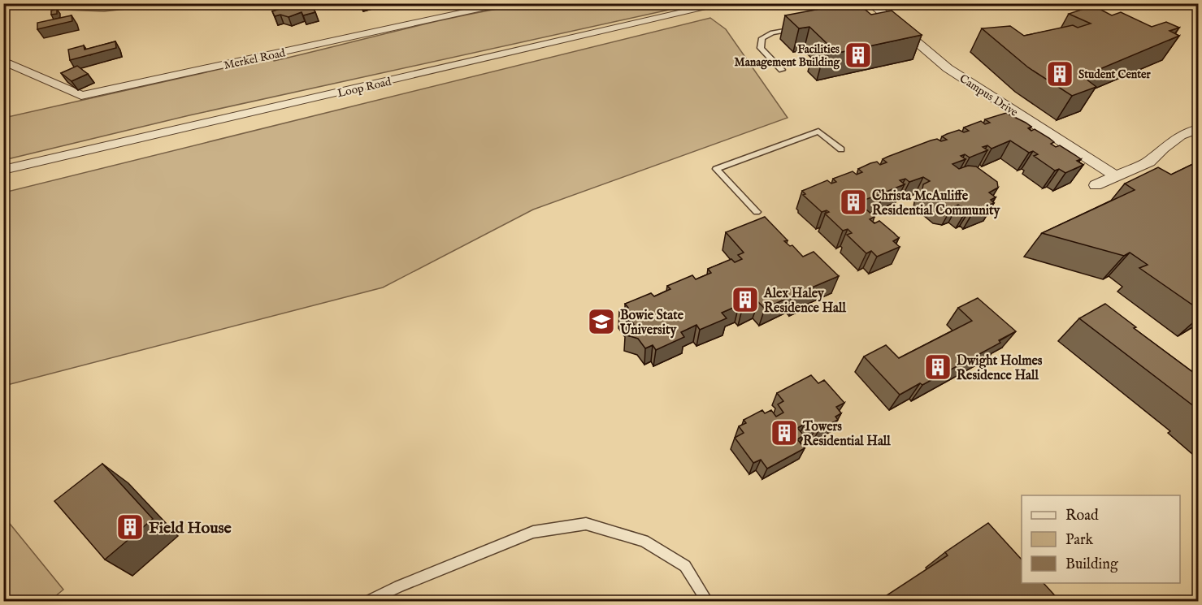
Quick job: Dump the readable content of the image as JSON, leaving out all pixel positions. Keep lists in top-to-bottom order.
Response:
{
  "streets": {
    "street": ["Merkel Road", "Loop Road", "Campus Drive"]
  },
  "places": {
    "building": [
      "Facilities Management Building",
      "Student Center",
      "Christa McAuliffe Residential Community",
      "Alex Haley Residence Hall",
      "Dwight Holmes Residence Hall",
      "Towers Residential Hall",
      "Field House"
    ],
    "school or university": ["Bowie State University"]
  },
  "legend": ["Road", "Park", "Building"]
}
